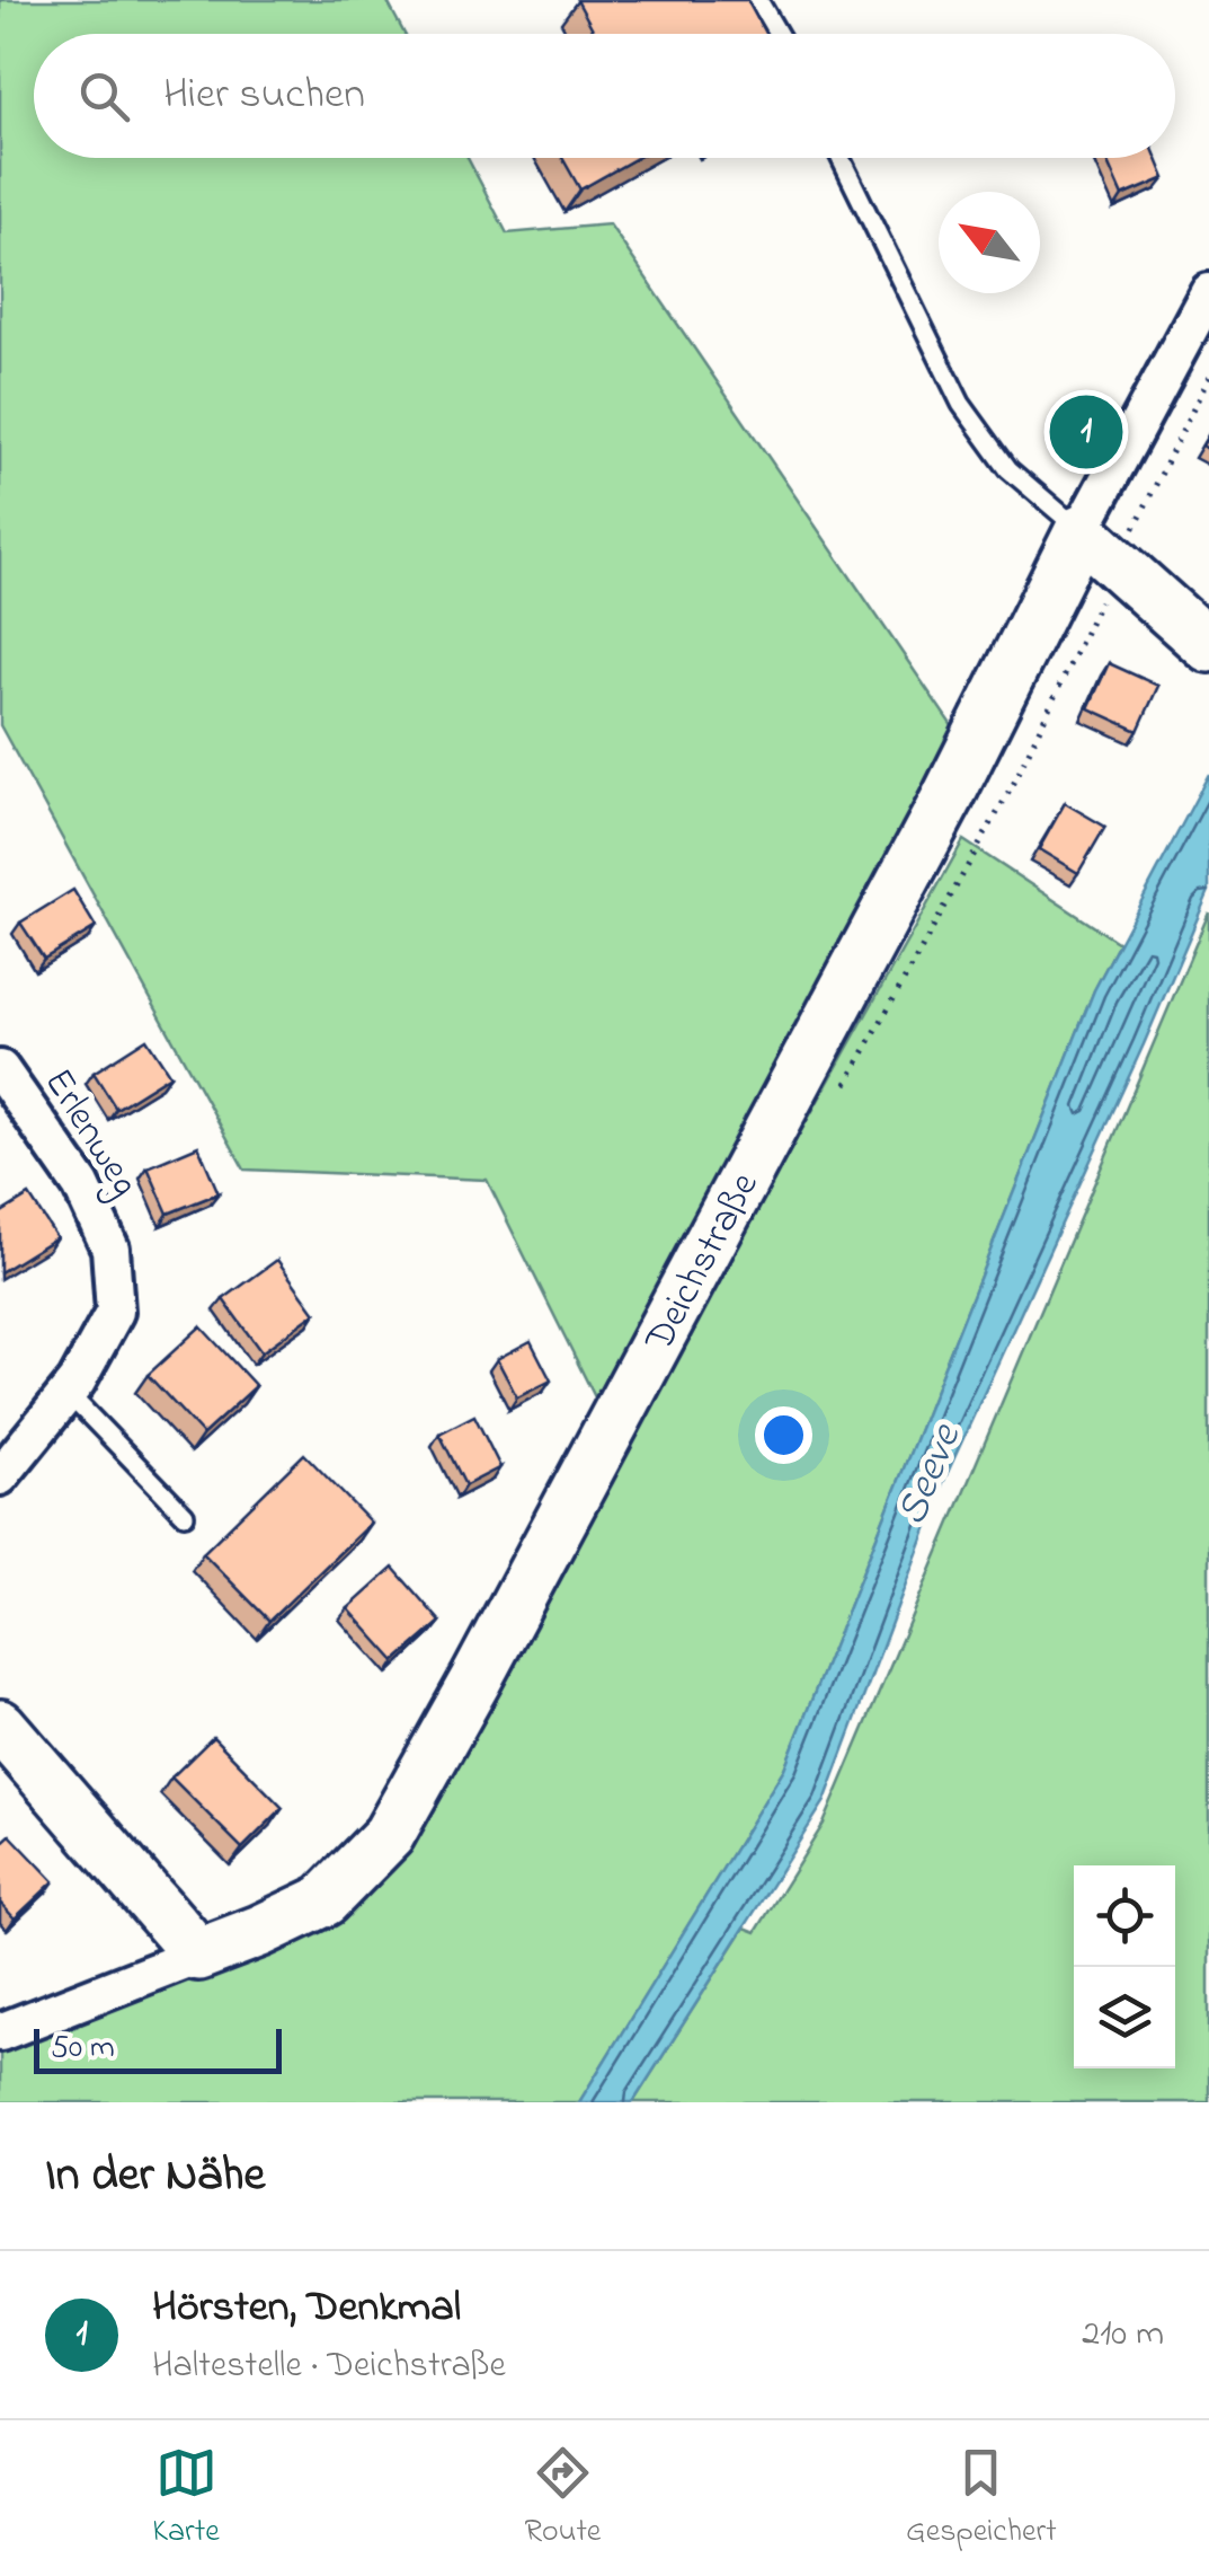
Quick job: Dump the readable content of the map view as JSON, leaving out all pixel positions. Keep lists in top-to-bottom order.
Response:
{
  "streets": {
    "street": ["Erlenweg", "Deichstraße"]
  },
  "water": ["Seeve"],
  "scale_bar": "50 m",
  "north": "top left",
  "page": {
    "search": "Hier suchen",
    "pins": "1",
    "scale": "50 m",
    "heading": "In der Nähe",
    "list": [
      {
        "mark": "1",
        "name": "Hörsten, Denkmal",
        "note": "Haltestelle · Deichstraße",
        "value": "210 m"
      }
    ],
    "nav": ["Karte", "Route", "Gespeichert"]
  }
}
